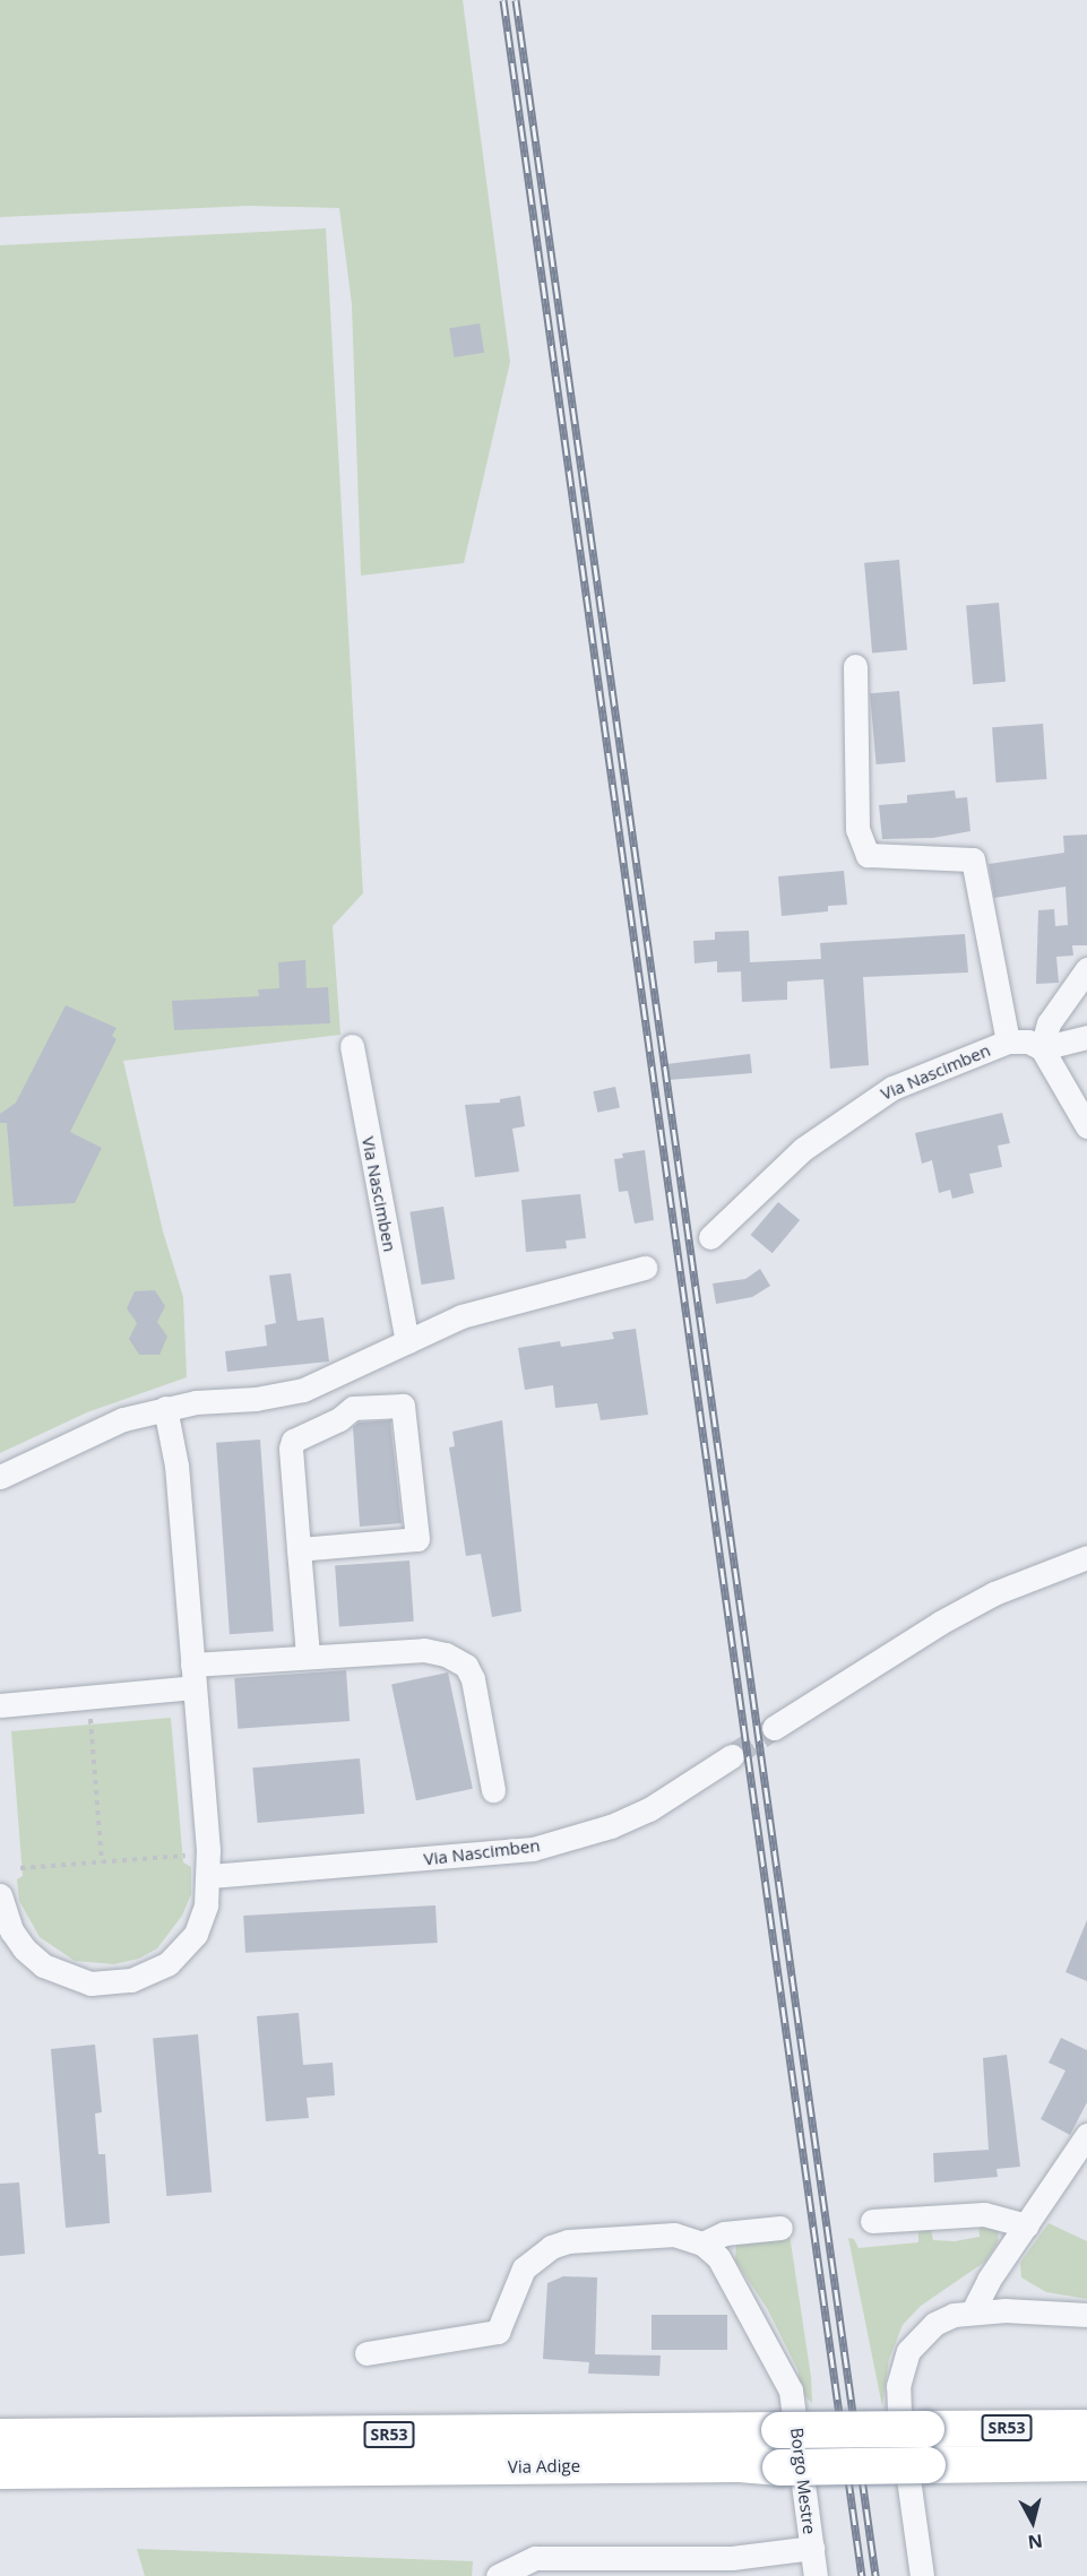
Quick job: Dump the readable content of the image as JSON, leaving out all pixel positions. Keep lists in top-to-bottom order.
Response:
{
  "streets": {
    "highway": ["SR53", "Via Adige"],
    "street": ["Via Nascimben", "Borgo Mestre"]
  },
  "north": "bottom"
}
